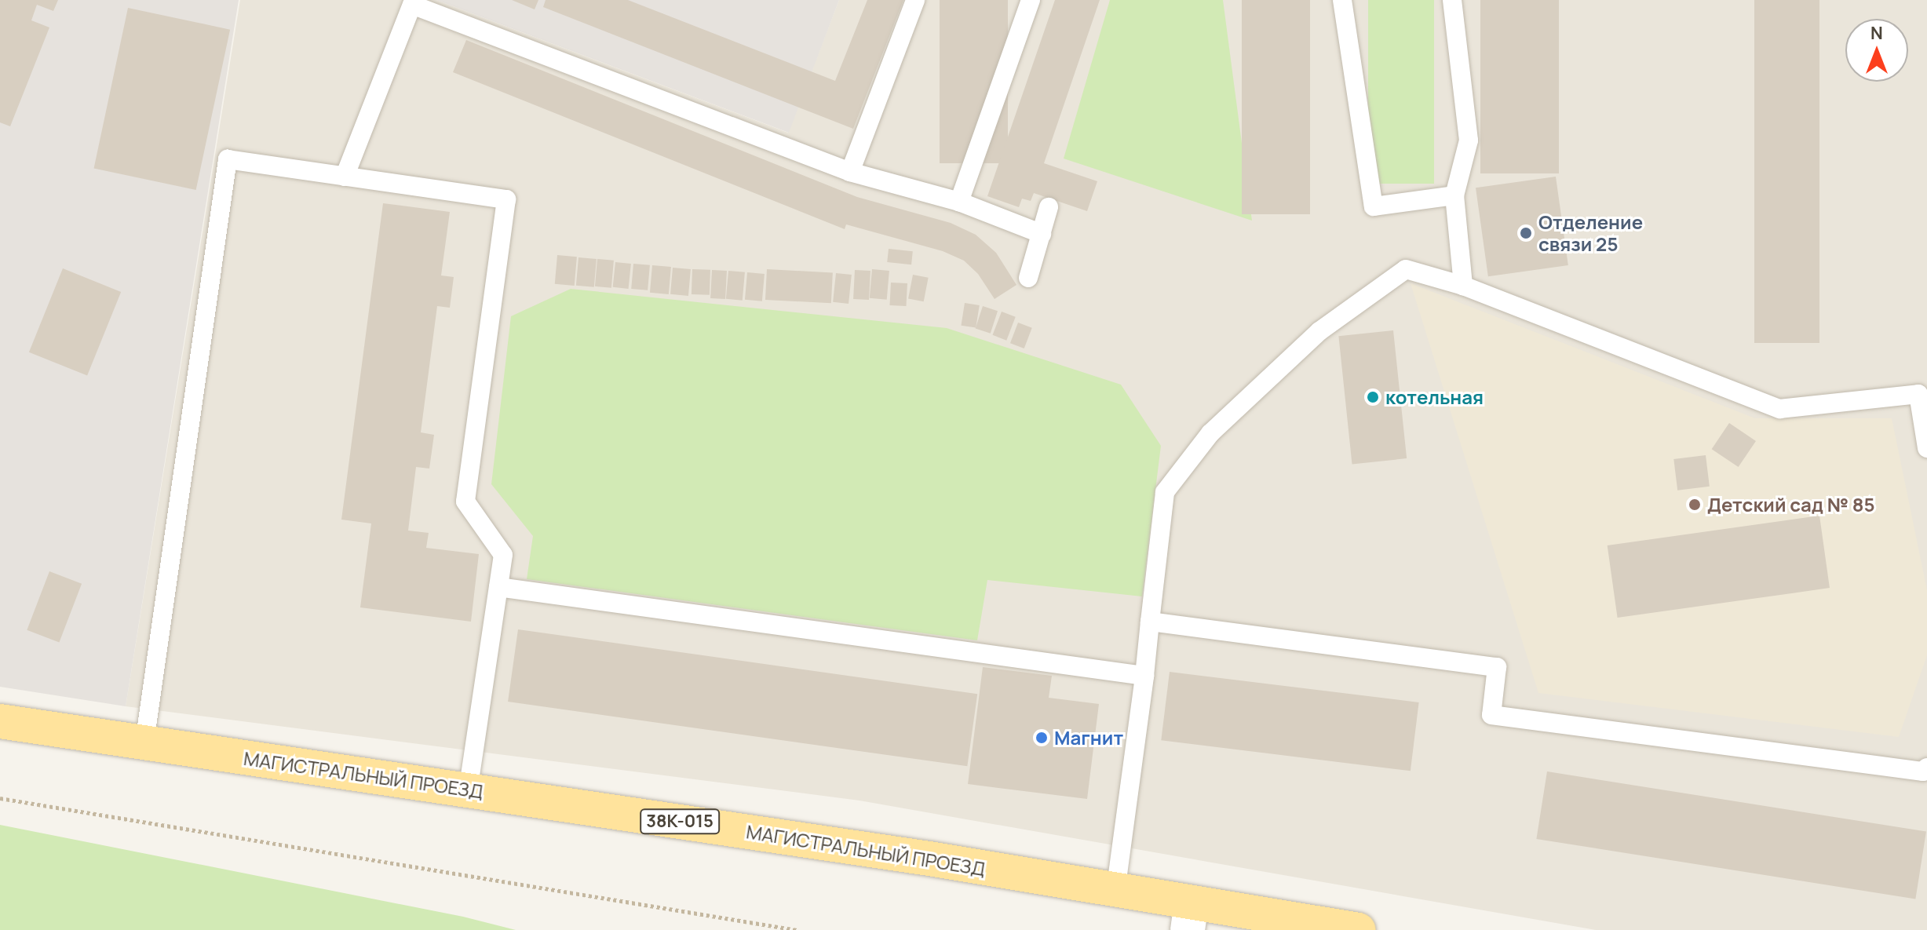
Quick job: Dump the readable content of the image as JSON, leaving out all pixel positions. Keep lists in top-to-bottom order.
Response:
{
  "streets": {
    "main road": ["МАГИСТРАЛЬНЫЙ ПРОЕЗД", "38К-015"]
  },
  "places": [
    "Отделение связи 25",
    "котельная",
    "Детский сад № 85",
    "Магнит"
  ],
  "north": "top"
}
